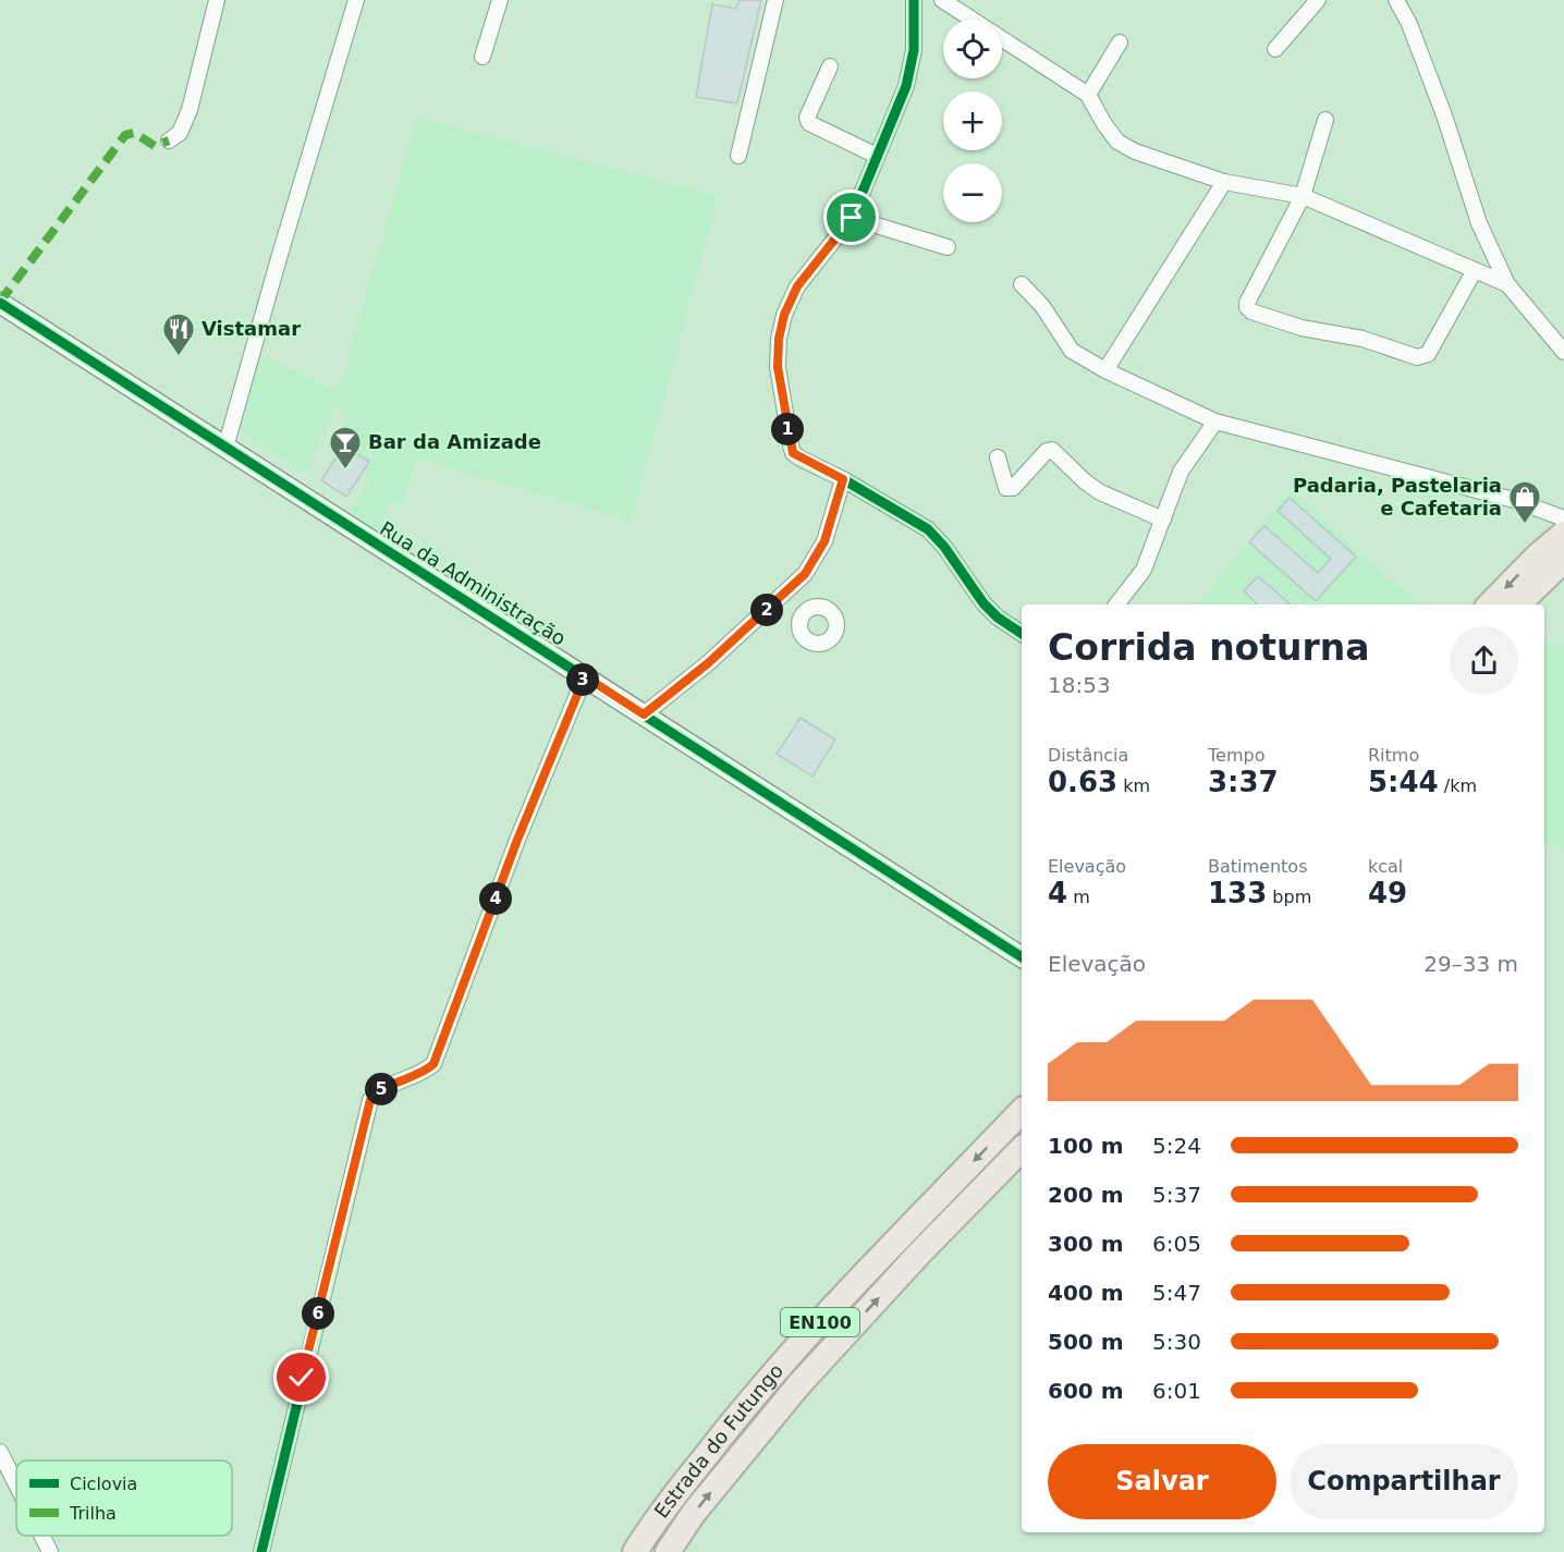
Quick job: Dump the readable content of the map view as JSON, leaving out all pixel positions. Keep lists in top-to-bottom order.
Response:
{
  "streets": {
    "highway": ["EN100", "Estrada do Futungo"],
    "street": ["Rua da Administração"]
  },
  "places": {
    "restaurant": ["Vistamar"],
    "bar": ["Bar da Amizade"],
    "shop": ["Padaria, Pastelaria e Cafetaria"]
  },
  "legend": ["Ciclovia", "Trilha"],
  "page": {
    "map_buttons": ["+", "−"],
    "pins": [
      "1",
      "2",
      "3",
      "4",
      "5",
      "6"
    ],
    "heading": ["Corrida noturna", "18:53"],
    "stats": [
      ["Distância", "0.63 km"],
      ["Tempo", "3:37"],
      ["Ritmo", "5:44 /km"],
      ["Elevação", "4 m"],
      ["Batimentos", "133 bpm"],
      ["kcal", "49"]
    ],
    "chart": ["Elevação", "29–33 m"],
    "list": [
      {
        "name": "100 m",
        "note": "5:24"
      },
      {
        "name": "200 m",
        "note": "5:37"
      },
      {
        "name": "300 m",
        "note": "6:05"
      },
      {
        "name": "400 m",
        "note": "5:47"
      },
      {
        "name": "500 m",
        "note": "5:30"
      },
      {
        "name": "600 m",
        "note": "6:01"
      }
    ],
    "buttons": ["Salvar", "Compartilhar"]
  }
}
